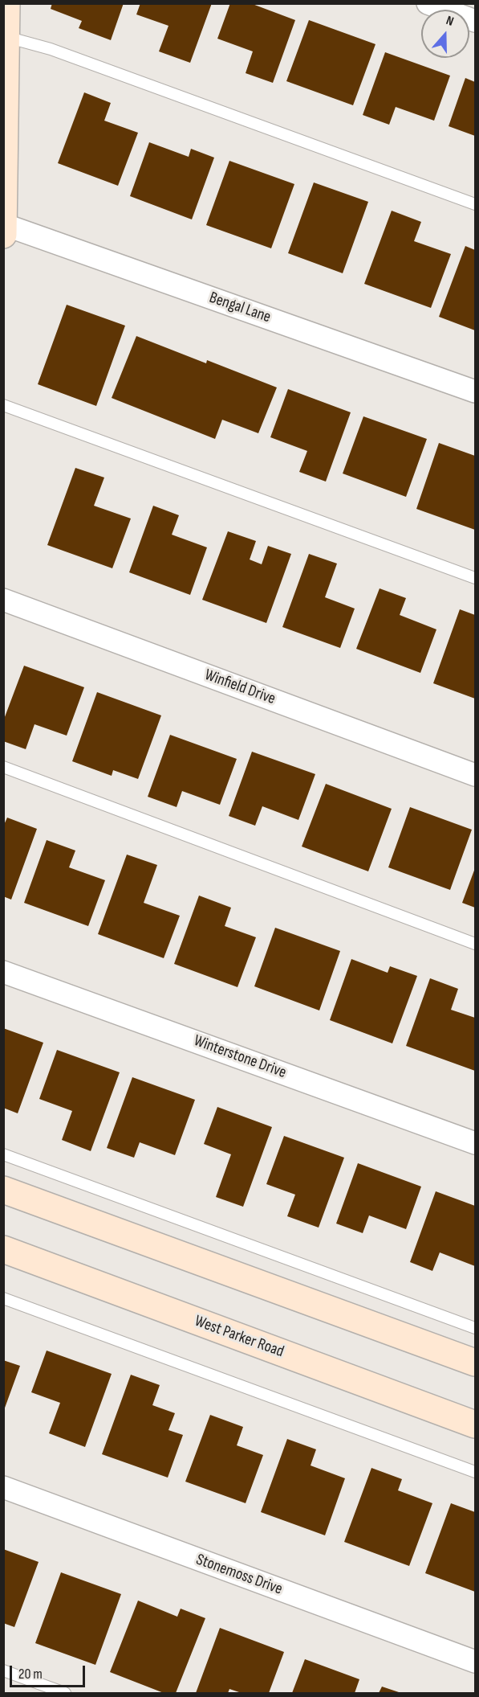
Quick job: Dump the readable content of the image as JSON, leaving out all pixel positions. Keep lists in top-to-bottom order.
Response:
{
  "streets": {
    "main road": ["West Parker Road"],
    "street": [
      "Bengal Lane",
      "Winfield Drive",
      "Winterstone Drive",
      "Stonemoss Drive"
    ]
  },
  "scale_bar": "20 m",
  "north": "top"
}
